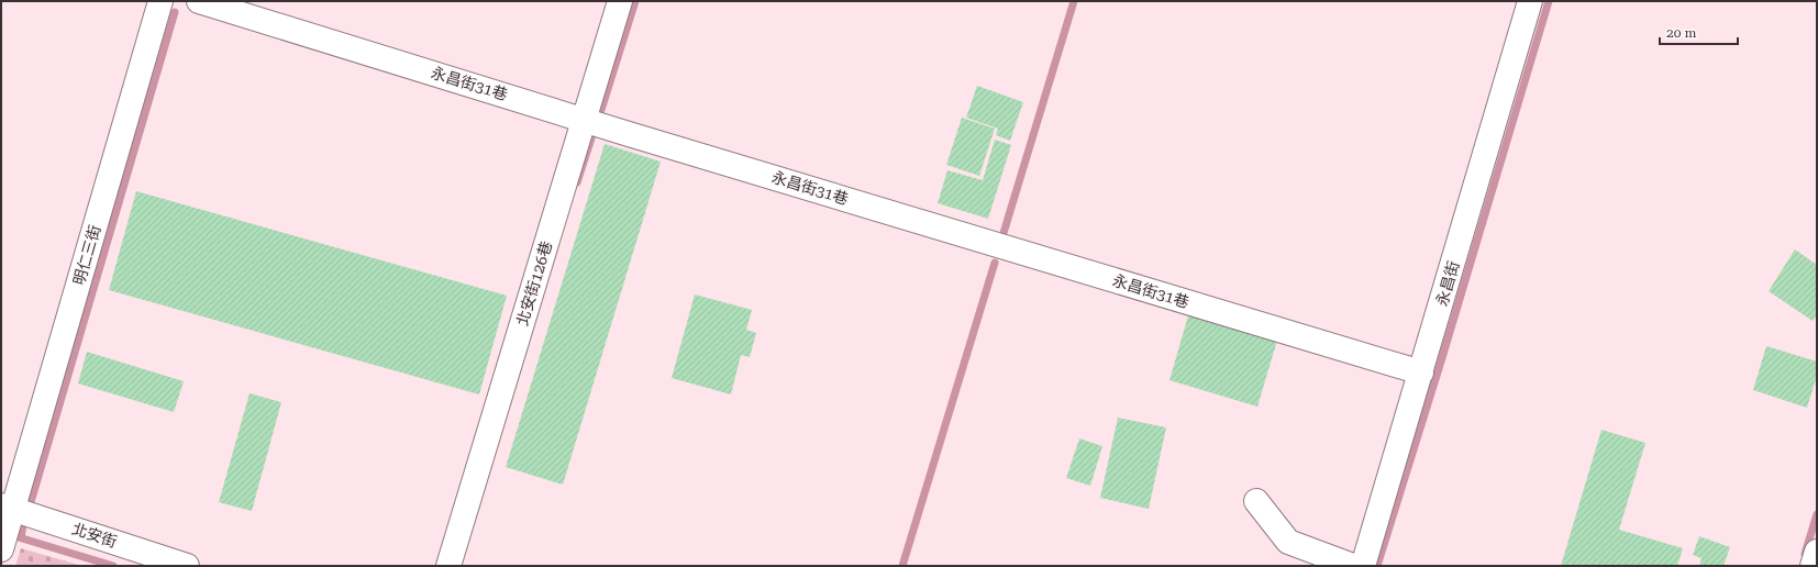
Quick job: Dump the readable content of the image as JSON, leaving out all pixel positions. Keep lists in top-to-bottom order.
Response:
{
  "streets": {
    "street": [
      "永昌街31巷",
      "明仁三街",
      "北安街126巷",
      "永昌街",
      "北安街"
    ]
  },
  "crossings": [
    ["永昌街31巷", "北安街126巷"],
    ["永昌街31巷", "永昌街"],
    ["明仁三街", "北安街"]
  ],
  "scale_bar": "20 m"
}
